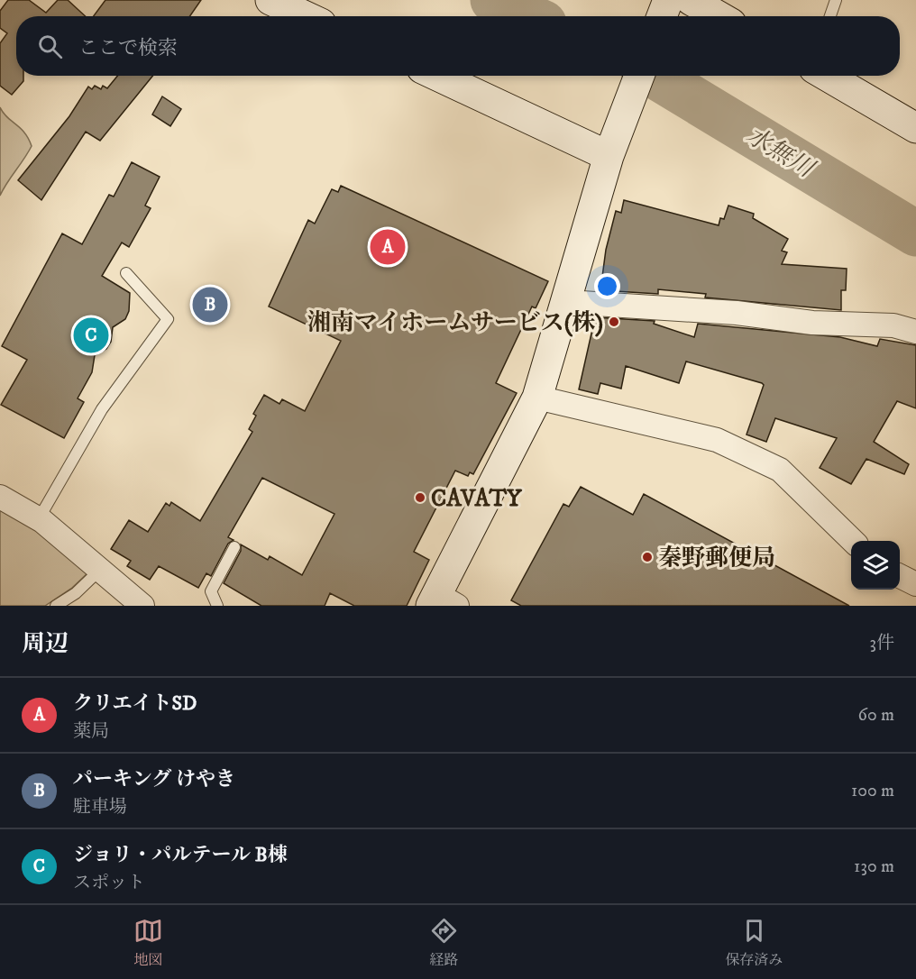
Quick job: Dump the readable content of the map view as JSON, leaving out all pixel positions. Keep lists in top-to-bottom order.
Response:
{
  "water": ["水無川"],
  "places": ["湘南マイホームサービス(株)", "CAVATY", "秦野郵便局"],
  "page": {
    "search": "ここで検索",
    "pins": ["A", "B", "C"],
    "heading": ["周辺", "3件"],
    "list": [
      {
        "mark": "A",
        "name": "クリエイトSD",
        "note": "薬局",
        "value": "60 m"
      },
      {
        "mark": "B",
        "name": "パーキング けやき",
        "note": "駐車場",
        "value": "100 m"
      },
      {
        "mark": "C",
        "name": "ジョリ・パルテール B棟",
        "note": "スポット",
        "value": "130 m"
      }
    ],
    "nav": ["地図", "経路", "保存済み"]
  }
}
